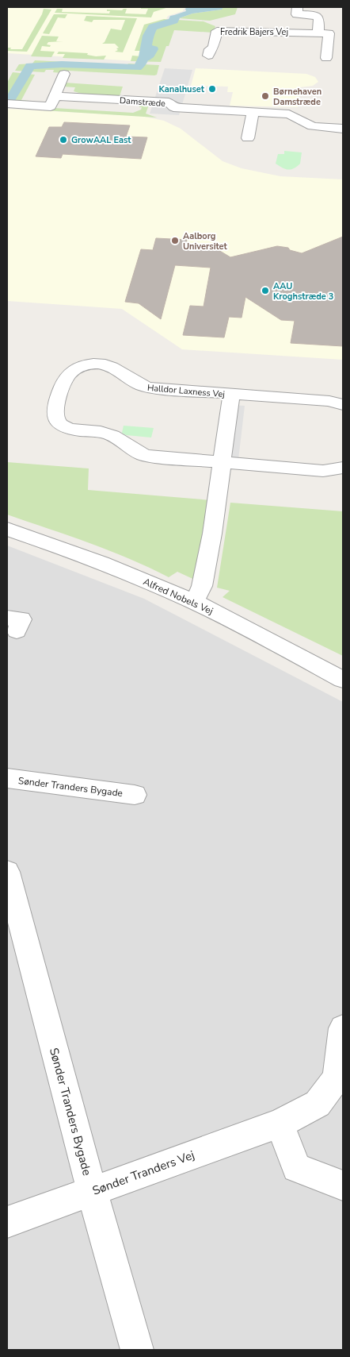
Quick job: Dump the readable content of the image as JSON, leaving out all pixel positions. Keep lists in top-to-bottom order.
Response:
{
  "streets": {
    "street": [
      "Fredrik Bajers Vej",
      "Damstræde",
      "Halldor Laxness Vej",
      "Alfred Nobels Vej",
      "Sønder Tranders Bygade",
      "Sønder Tranders Vej"
    ]
  },
  "crossings": [
    ["Halldor Laxness Vej", "Alfred Nobels Vej"],
    ["Sønder Tranders Bygade", "Sønder Tranders Vej"]
  ],
  "places": [
    "Kanalhuset",
    "Børnehaven Damstræde",
    "GrowAAL East",
    "Aalborg Universitet",
    "AAU Kroghstræde 3"
  ]
}
